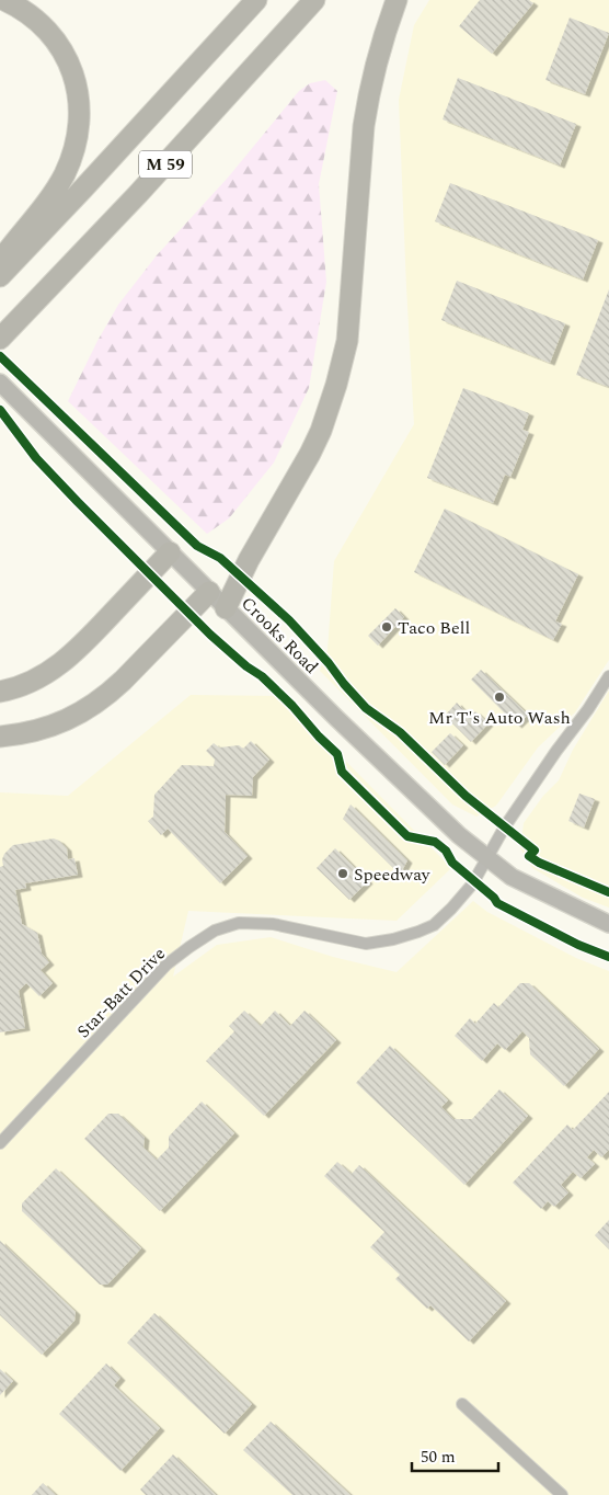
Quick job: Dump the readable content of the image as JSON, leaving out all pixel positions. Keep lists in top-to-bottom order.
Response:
{
  "streets": {
    "highway": ["M 59"],
    "main road": ["Crooks Road"],
    "street": ["Star-Batt Drive"]
  },
  "crossings": [
    ["Crooks Road", "Star-Batt Drive"]
  ],
  "places": ["Taco Bell", "Mr T's Auto Wash", "Speedway"],
  "scale_bar": "50 m"
}
